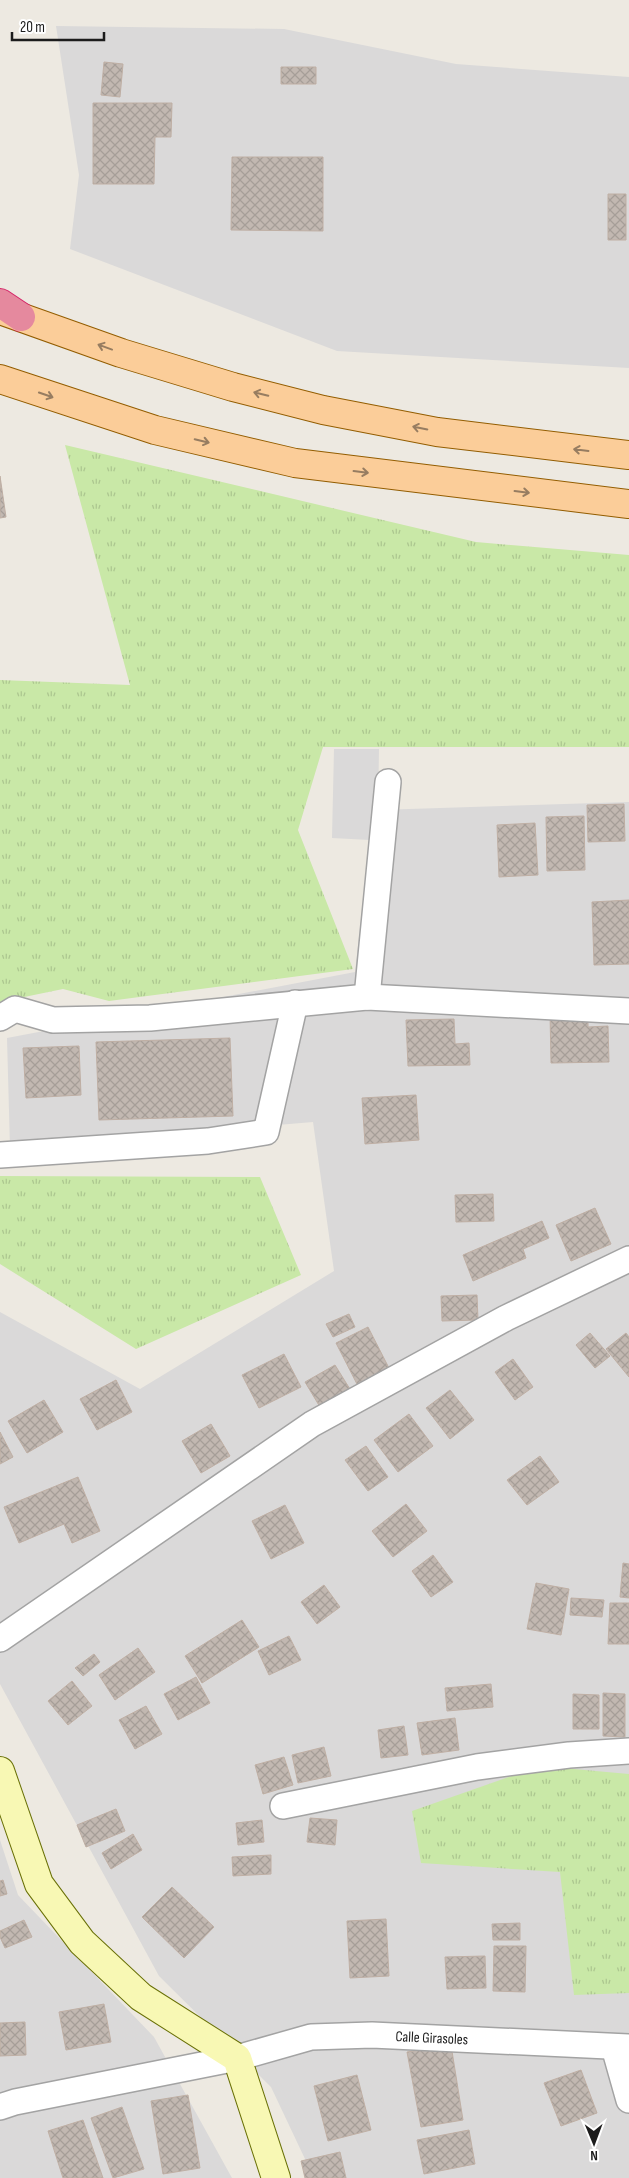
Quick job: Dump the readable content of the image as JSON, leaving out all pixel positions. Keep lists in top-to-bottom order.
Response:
{
  "streets": {
    "street": ["Calle Girasoles"]
  },
  "scale_bar": "20 m",
  "north": "bottom"
}
